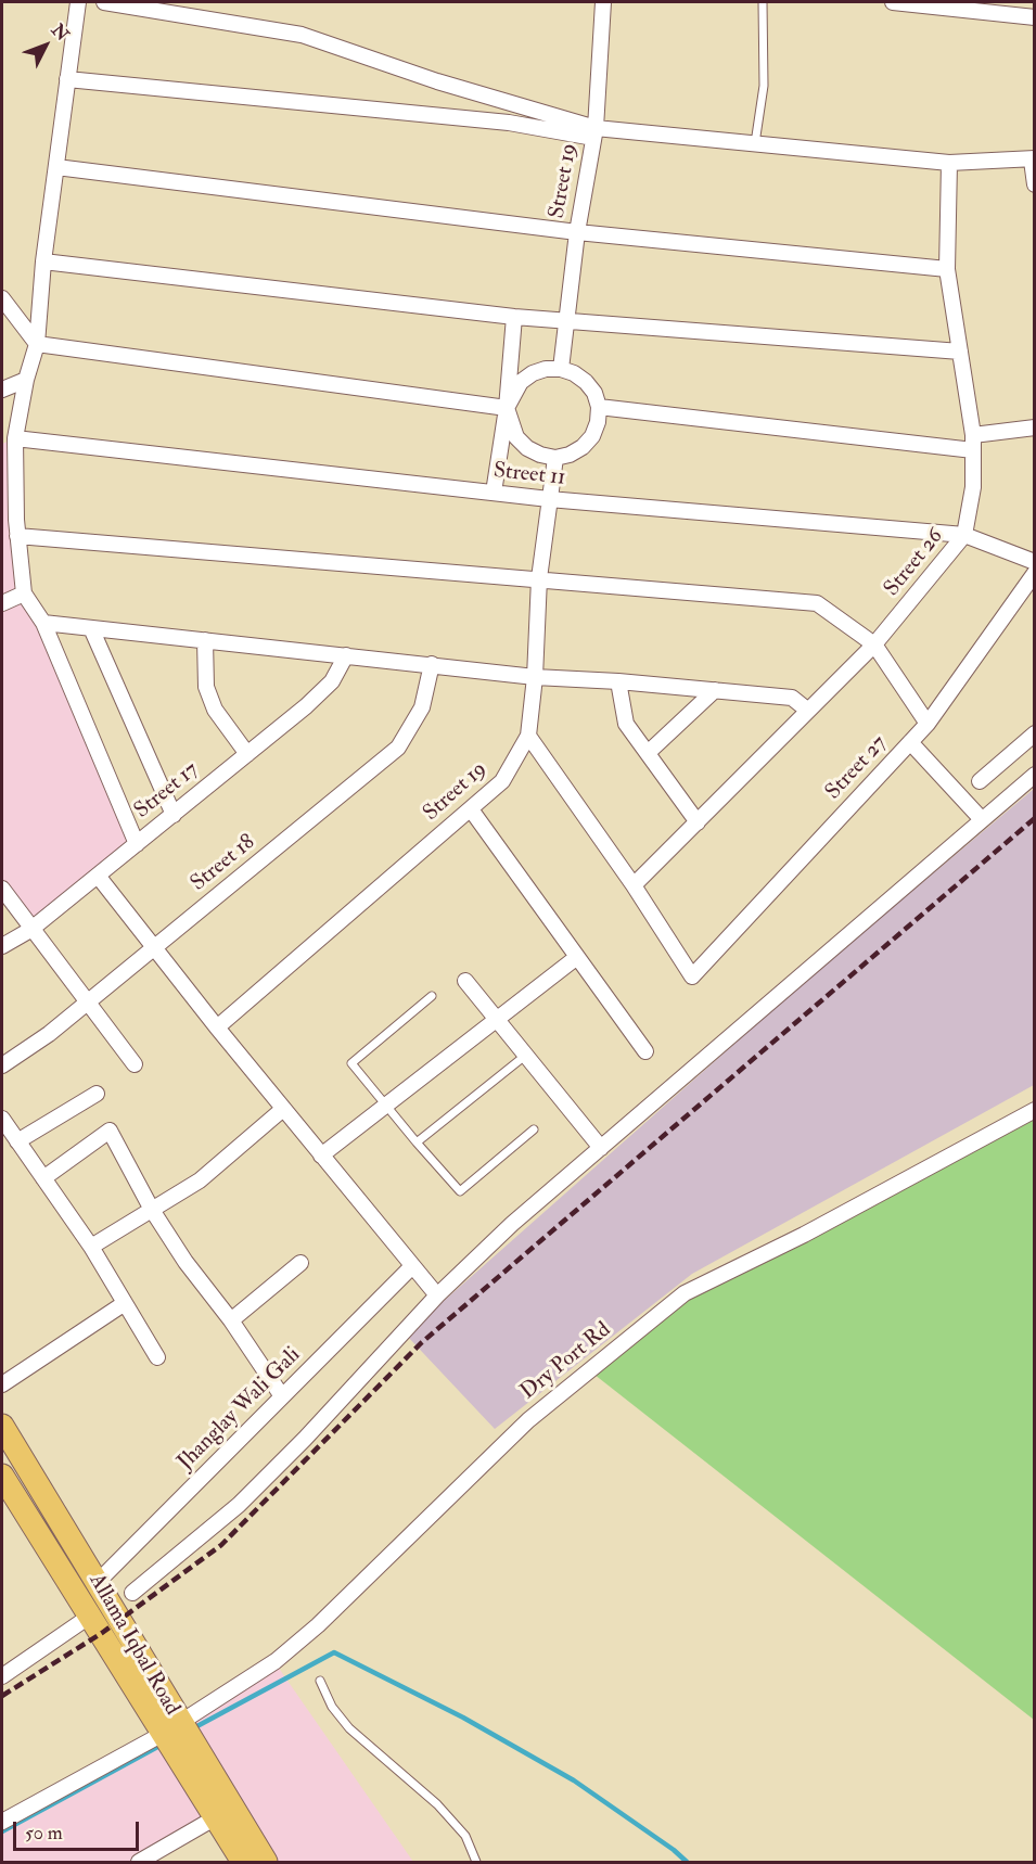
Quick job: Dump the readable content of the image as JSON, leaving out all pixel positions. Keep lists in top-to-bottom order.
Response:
{
  "streets": {
    "main road": ["Allama Iqbal Road"],
    "street": [
      "Street 19",
      "Street 11",
      "Street 26",
      "Street 27",
      "Street 17",
      "Street 18",
      "Dry Port Rd",
      "Jhanglay Wali Gali"
    ]
  },
  "crossings": [
    ["Street 19", "Street 11"],
    ["Street 11", "Street 26"],
    ["Street 26", "Street 27"],
    ["Dry Port Rd", "Allama Iqbal Road"],
    ["Jhanglay Wali Gali", "Allama Iqbal Road"]
  ],
  "scale_bar": "50 m",
  "north": "top right"
}
